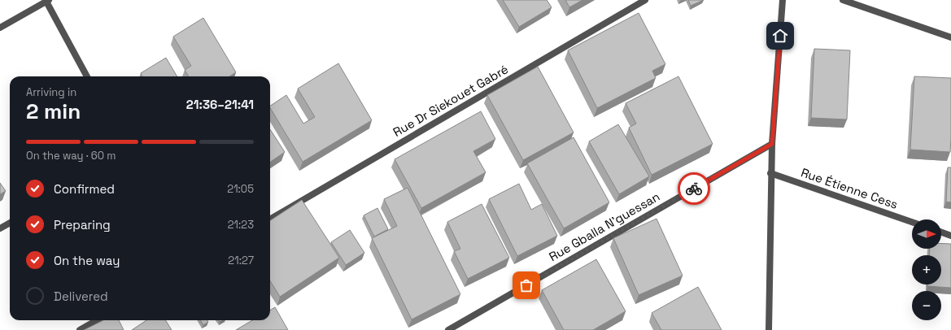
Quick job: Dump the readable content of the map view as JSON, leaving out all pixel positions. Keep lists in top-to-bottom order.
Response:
{
  "streets": {
    "street": ["Rue Dr Siekouet Gabré", "Rue Étienne Cess", "Rue Gballa N'guessan"]
  },
  "north": "right",
  "page": {
    "heading": ["2 min", "Arriving in", "21:36–21:41"],
    "bar": "On the way · 60 m",
    "list": [
      ["Confirmed", "21:05"],
      ["Preparing", "21:23"],
      ["On the way", "21:27"],
      "Delivered"
    ],
    "map_buttons": ["+", "−"]
  }
}
